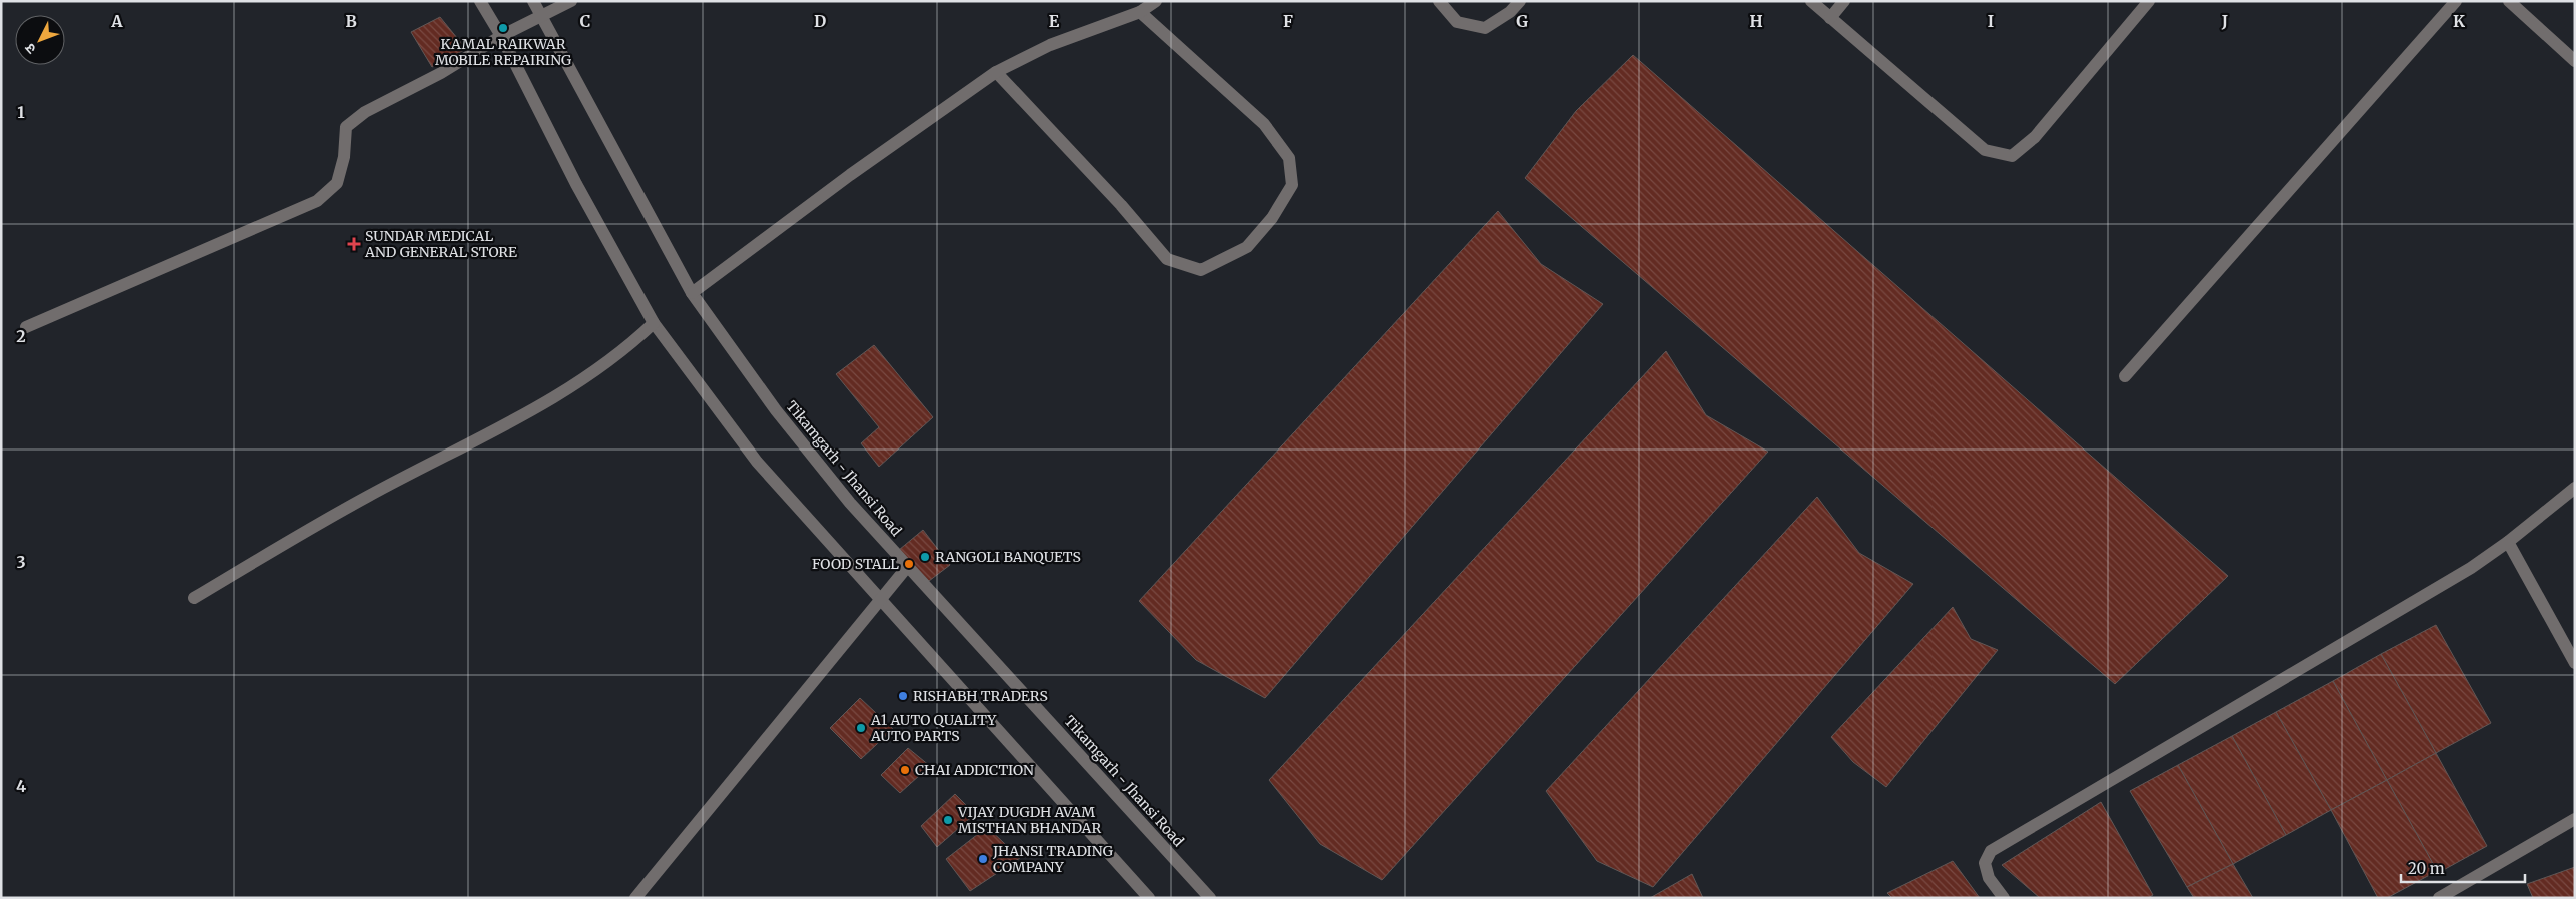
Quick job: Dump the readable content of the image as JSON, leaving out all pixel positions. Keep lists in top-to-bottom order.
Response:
{
  "streets": {
    "street": ["Tikamgarh - Jhansi Road"]
  },
  "places": {
    "other": [
      "KAMAL RAIKWAR MOBILE REPAIRING",
      "RANGOLI BANQUETS",
      "FOOD STALL",
      "RISHABH TRADERS",
      "A1 AUTO QUALITY AUTO PARTS",
      "CHAI ADDICTION",
      "VIJAY DUGDH AVAM MISTHAN BHANDAR",
      "JHANSI TRADING COMPANY"
    ],
    "health": ["SUNDAR MEDICAL AND GENERAL STORE"]
  },
  "scale_bar": "20 m",
  "north": "bottom left",
  "grid": {
    "columns": [
      "A",
      "B",
      "C",
      "D",
      "E",
      "F",
      "G",
      "H",
      "I",
      "J",
      "K"
    ],
    "rows": [
      "1",
      "2",
      "3",
      "4"
    ]
  }
}
